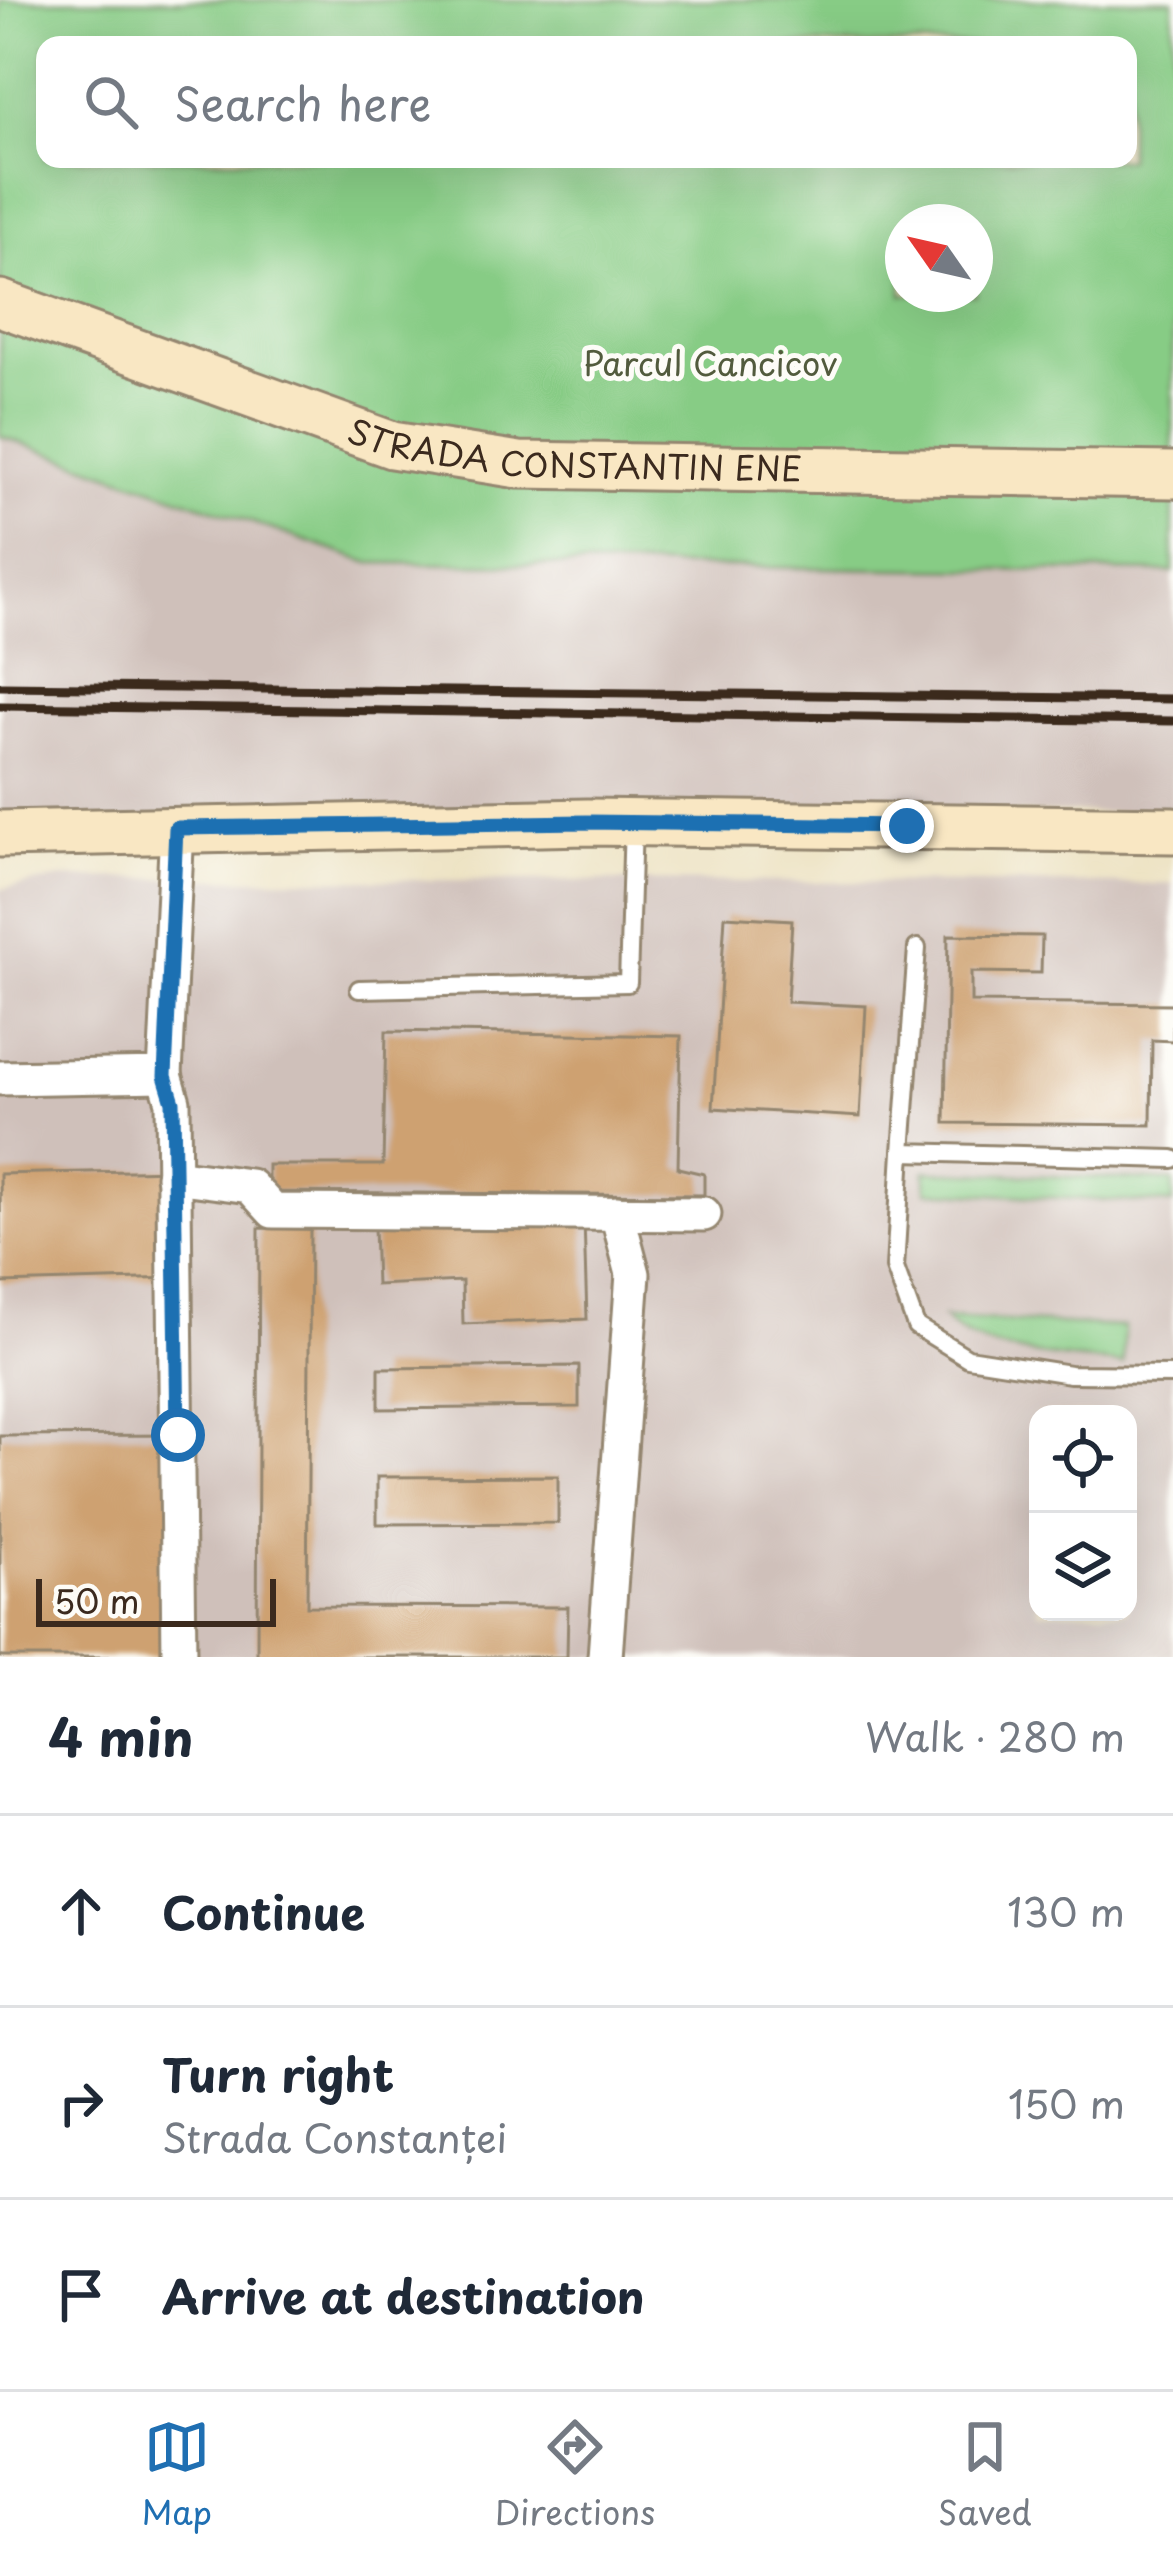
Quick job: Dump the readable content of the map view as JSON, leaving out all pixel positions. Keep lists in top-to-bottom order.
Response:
{
  "streets": {
    "main road": ["STRADA CONSTANTIN ENE"]
  },
  "parks": ["Parcul Cancicov"],
  "scale_bar": "50 m",
  "north": "top left",
  "page": {
    "search": "Search here",
    "scale": "50 m",
    "heading": ["4 min", "Walk · 280 m"],
    "list": [
      ["Continue", "130 m"],
      ["Turn right", "Strada Constanței", "150 m"],
      "Arrive at destination"
    ],
    "nav": ["Map", "Directions", "Saved"]
  }
}
